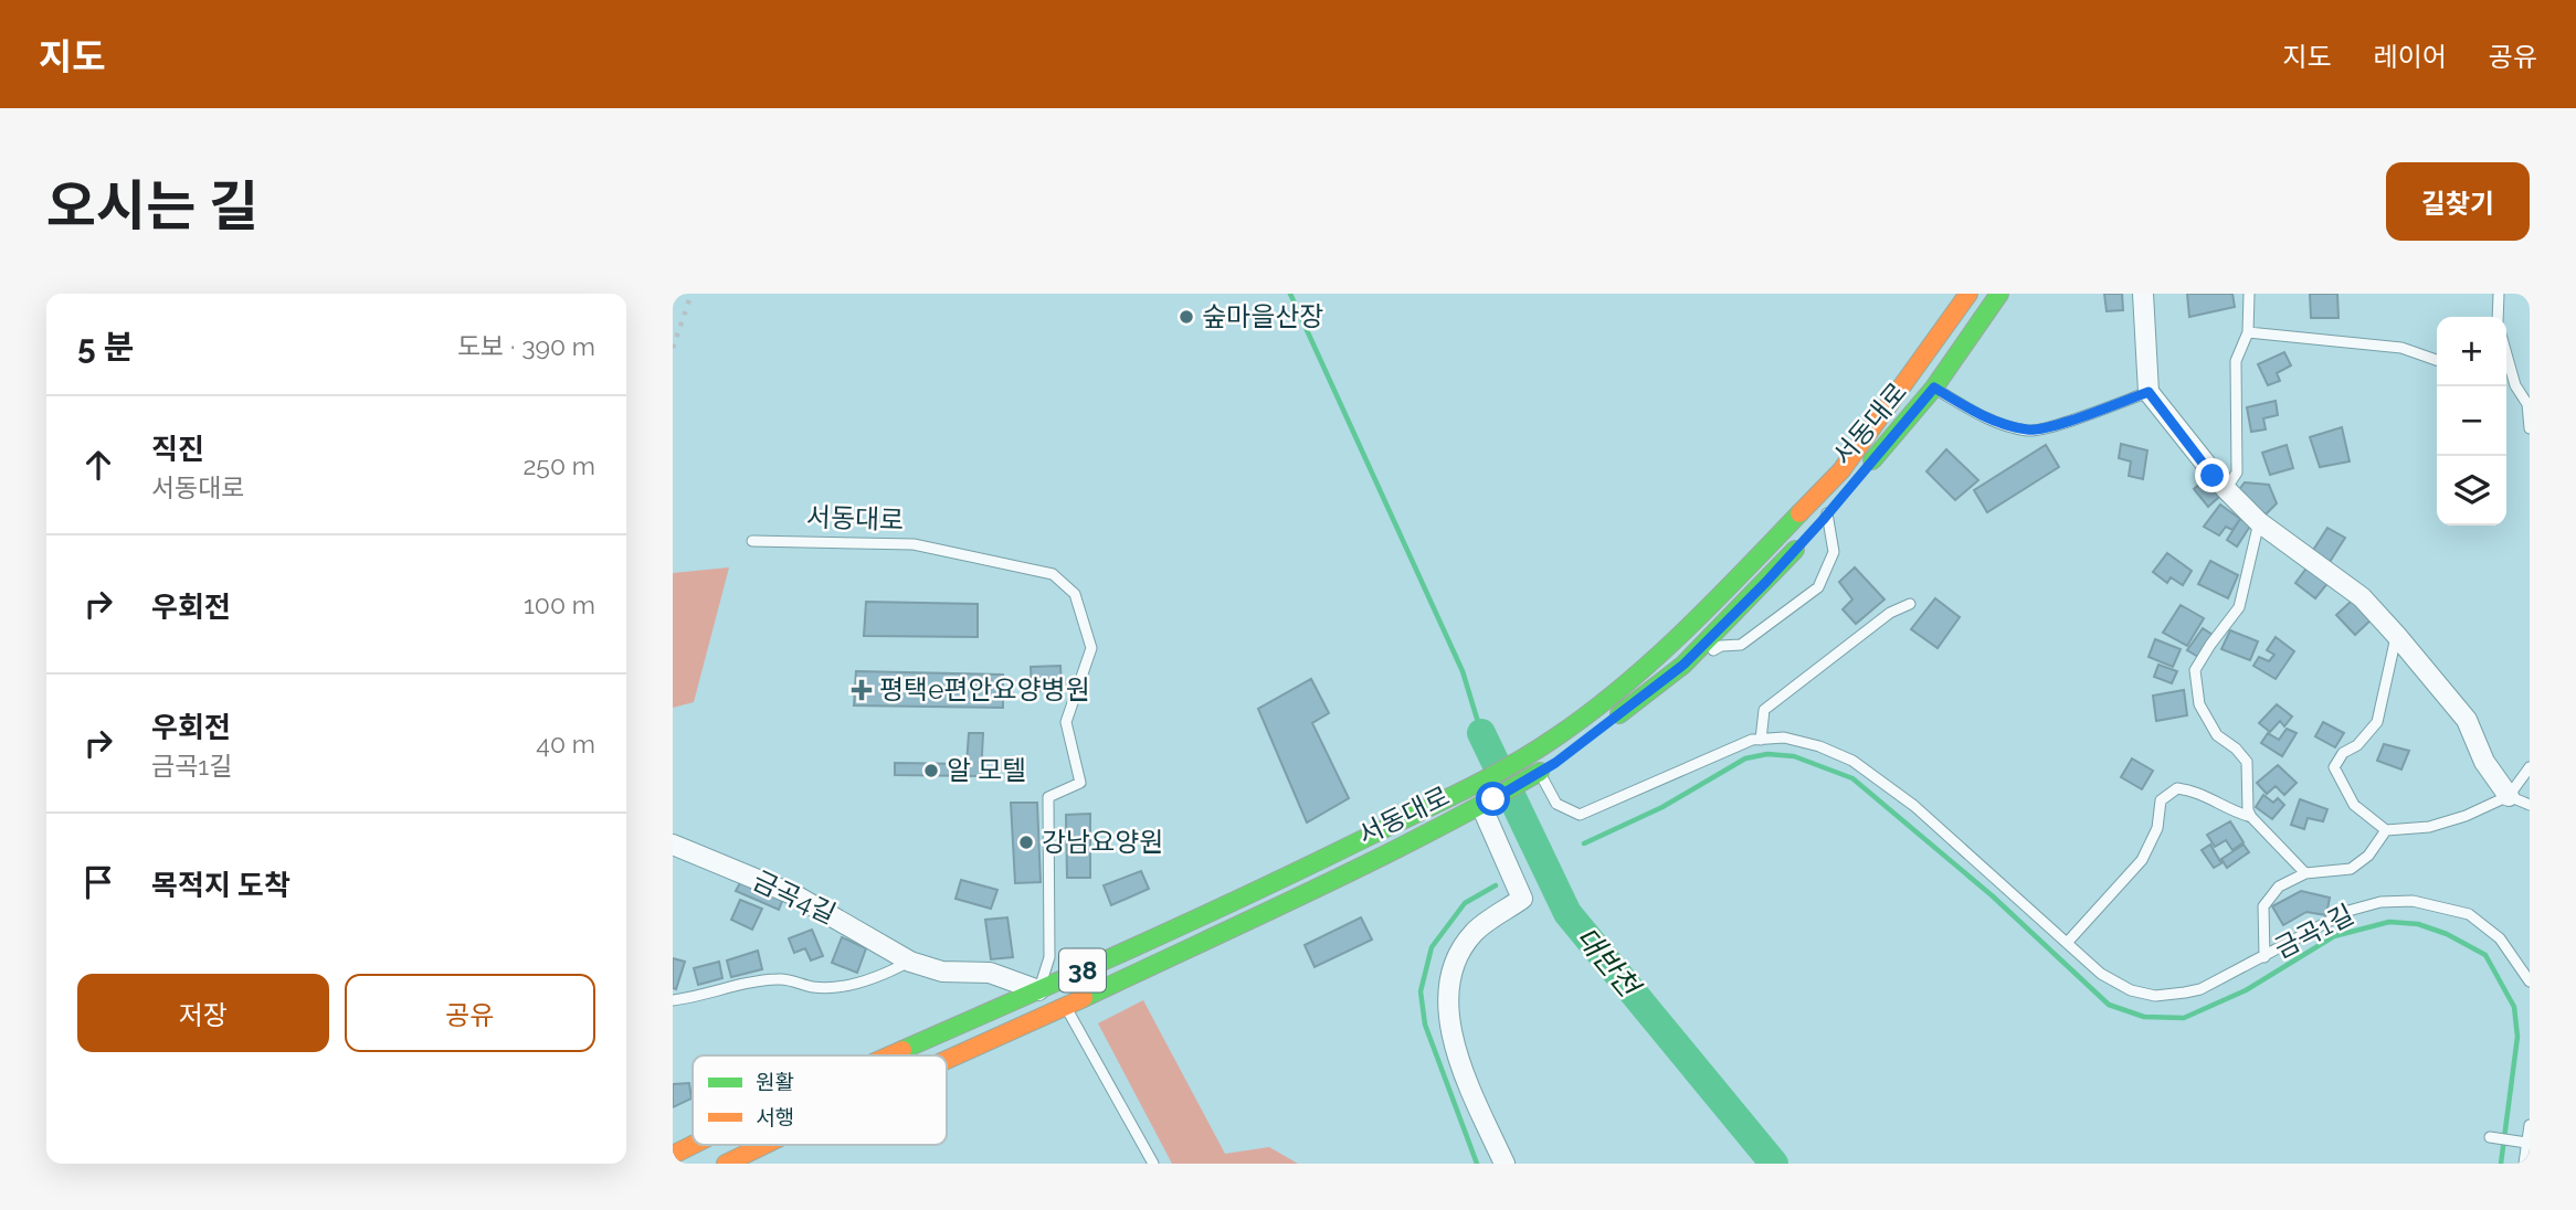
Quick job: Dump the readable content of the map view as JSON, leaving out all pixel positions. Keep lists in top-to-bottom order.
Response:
{
  "streets": {
    "main road": ["서동대로", "38"],
    "street": ["금곡4길"],
    "lane": ["금곡1길"]
  },
  "crossings": [
    ["서동대로", "금곡4길"]
  ],
  "water": ["대반천"],
  "places": {
    "other": ["숲마을산장", "알 모텔", "강남요양원"],
    "health": ["평택e편안요양병원"]
  },
  "legend": ["원활", "서행"],
  "page": {
    "header": "지도",
    "nav": ["지도", "레이어", "공유"],
    "title": "오시는 길",
    "buttons": [
      "길찾기",
      ["저장", "공유"]
    ],
    "heading": ["5 분", "도보 · 390 m"],
    "map_buttons": ["+", "−"],
    "list": [
      ["직진", "서동대로", "250 m"],
      ["우회전", "100 m"],
      ["우회전", "금곡1길", "40 m"],
      "목적지 도착"
    ]
  }
}
